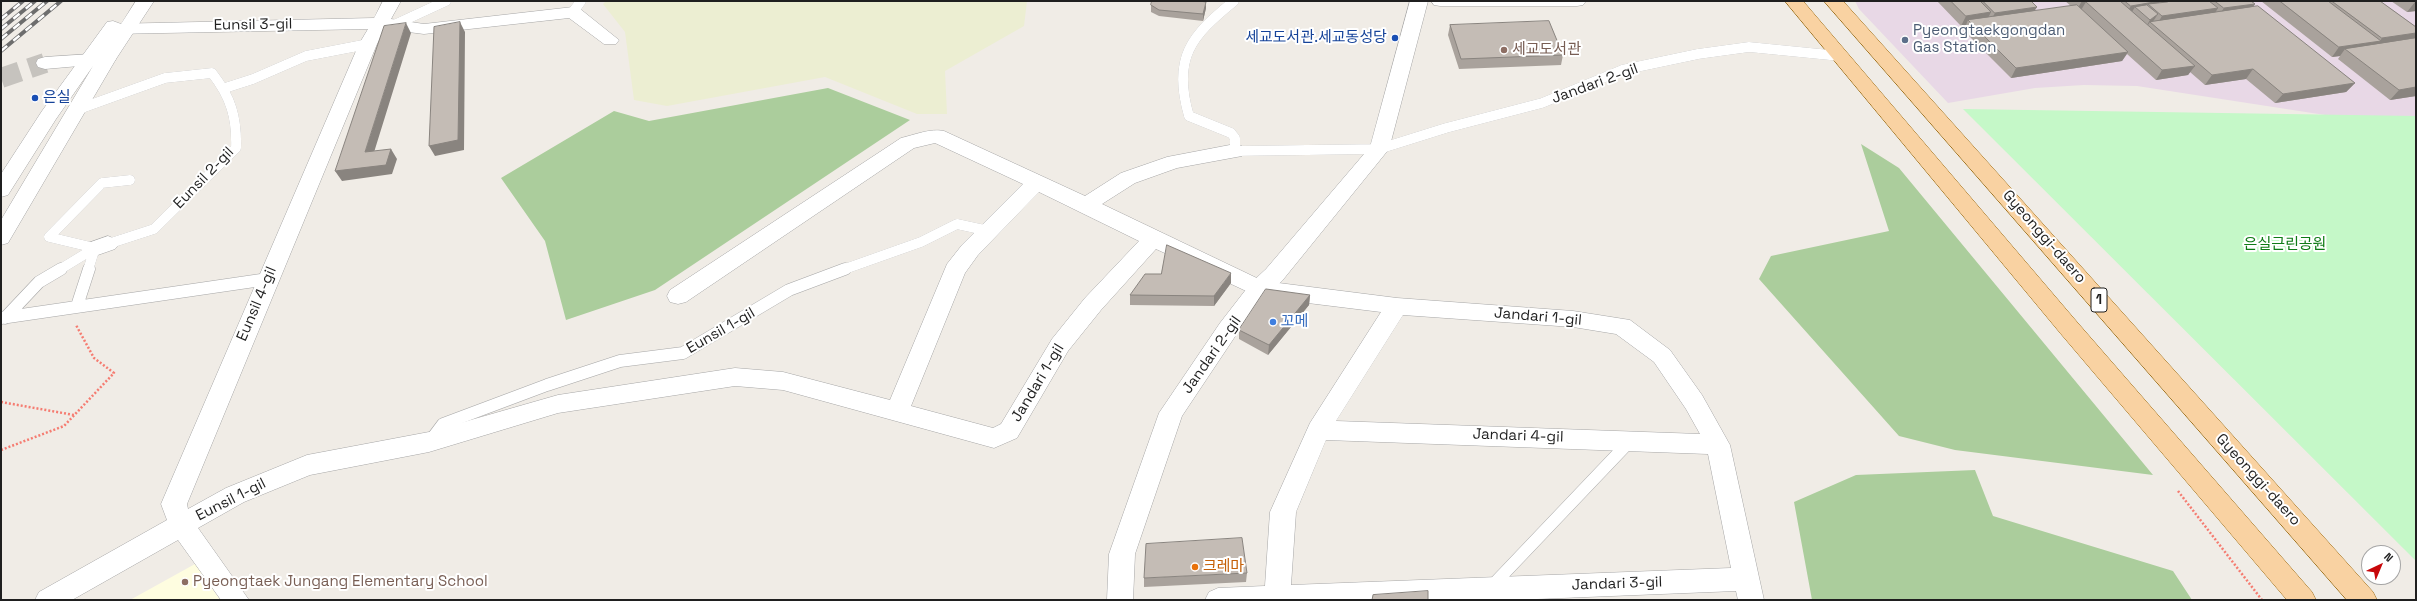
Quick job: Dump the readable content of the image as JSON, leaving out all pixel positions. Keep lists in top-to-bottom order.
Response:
{
  "streets": {
    "main road": ["Gyeonggi-daero", "1"],
    "street": [
      "Eunsil 3-gil",
      "Jandari 2-gil",
      "Eunsil 4-gil",
      "Jandari 1-gil",
      "Eunsil 1-gil",
      "Jandari 4-gil",
      "Jandari 3-gil"
    ],
    "lane": ["Eunsil 2-gil"]
  },
  "crossings": [
    ["Eunsil 3-gil", "Eunsil 4-gil"],
    ["Jandari 2-gil", "Jandari 1-gil"],
    ["Eunsil 4-gil", "Eunsil 1-gil"],
    ["Jandari 1-gil", "Eunsil 1-gil"],
    ["Jandari 1-gil", "Jandari 4-gil"],
    ["Jandari 1-gil", "Jandari 3-gil"]
  ],
  "parks": ["은실근린공원"],
  "places": [
    "세교도서관.세교동성당",
    "Pyeongtaekgongdan Gas Station",
    "세교도서관",
    "은실",
    "꼬메",
    "크레마",
    "Pyeongtaek Jungang Elementary School"
  ],
  "north": "top right"
}
